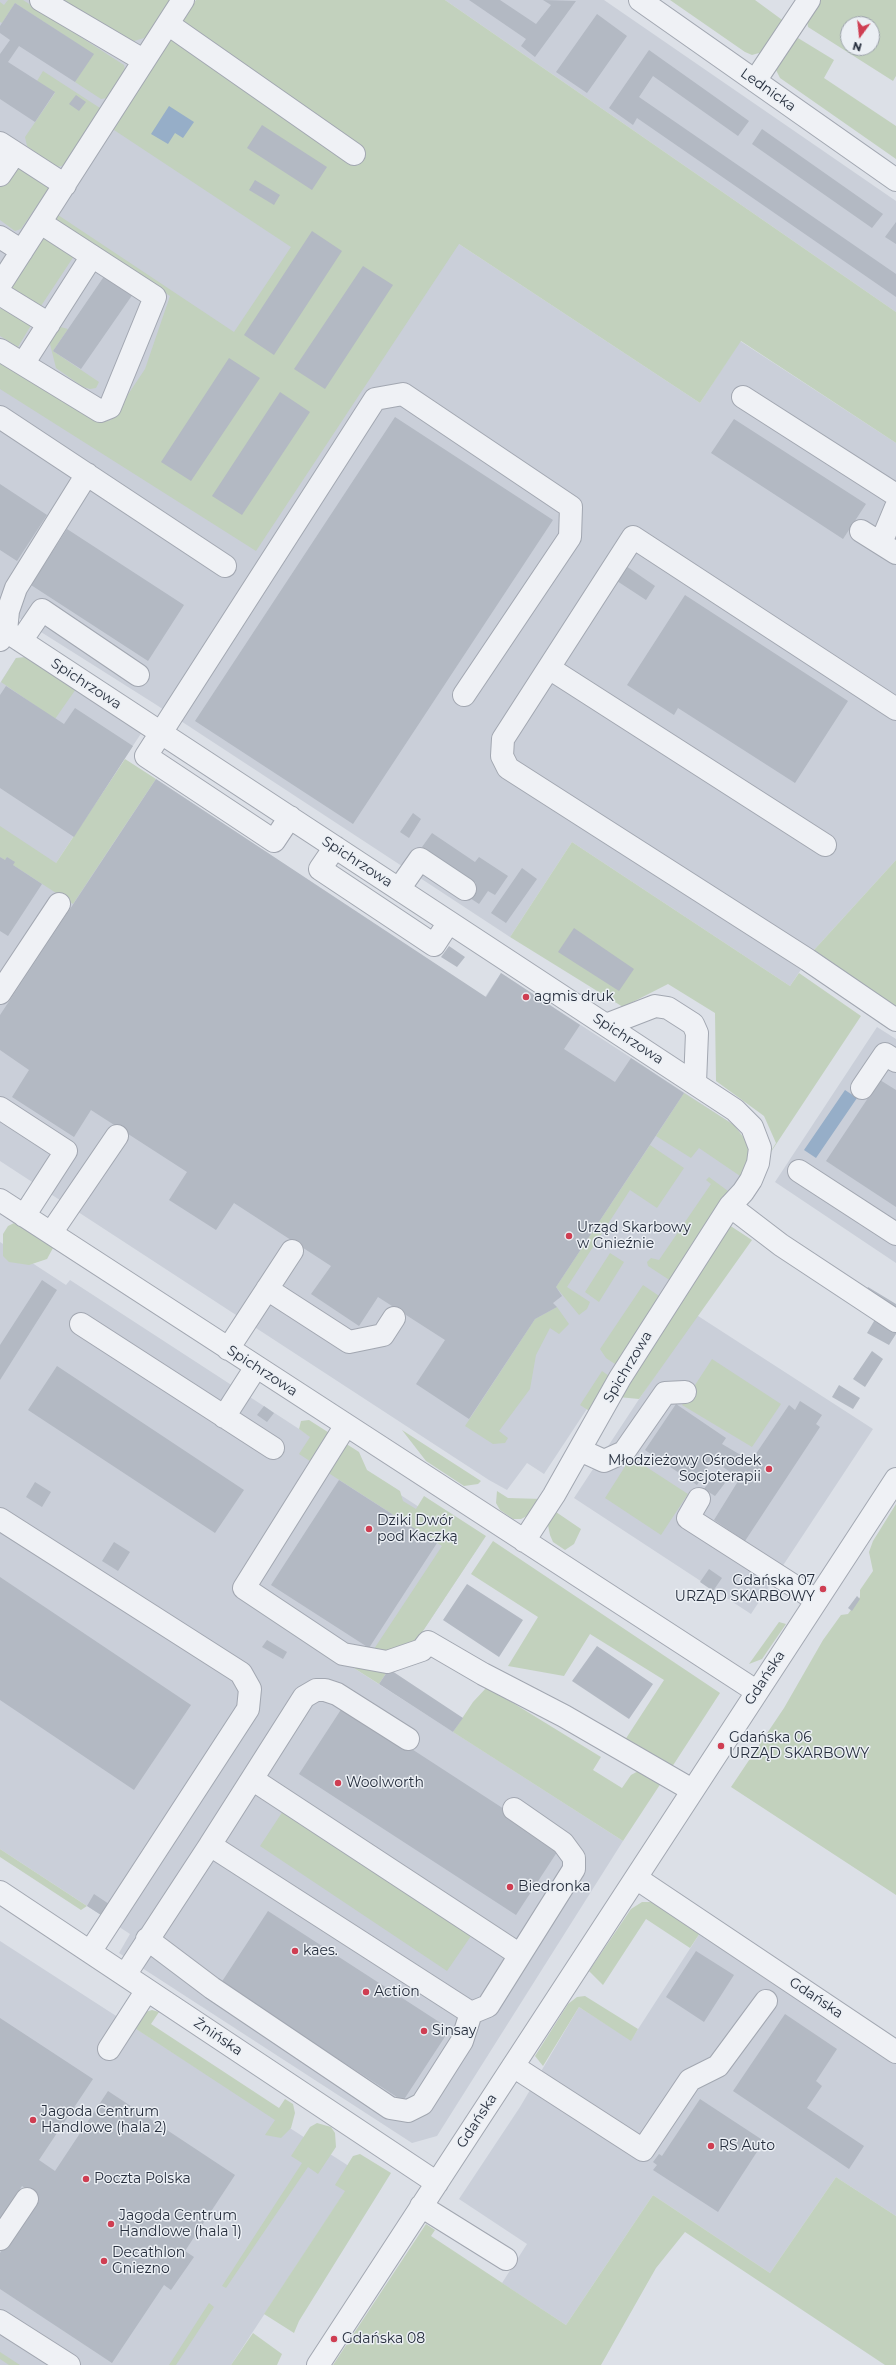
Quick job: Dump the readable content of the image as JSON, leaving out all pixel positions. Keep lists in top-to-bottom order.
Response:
{
  "streets": {
    "street": [
      "Lednicka",
      "Spichrzowa",
      "Gdańska",
      "Żnińska"
    ]
  },
  "crossings": [
    ["Spichrzowa", "Gdańska"],
    ["Gdańska", "Żnińska"]
  ],
  "places": [
    "agmis druk",
    "Urząd Skarbowy w Gnieźnie",
    "Młodzieżowy Ośrodek Socjoterapii",
    "Dziki Dwór pod Kaczką",
    "Gdańska 07 URZĄD SKARBOWY",
    "Gdańska 06 URZĄD SKARBOWY",
    "Woolworth",
    "Biedronka",
    "kaes.",
    "Action",
    "Sinsay",
    "Jagoda Centrum Handlowe (hala 2)",
    "RS Auto",
    "Poczta Polska",
    "Jagoda Centrum Handlowe (hala 1)",
    "Decathlon Gniezno",
    "Gdańska 08"
  ],
  "north": "bottom"
}
